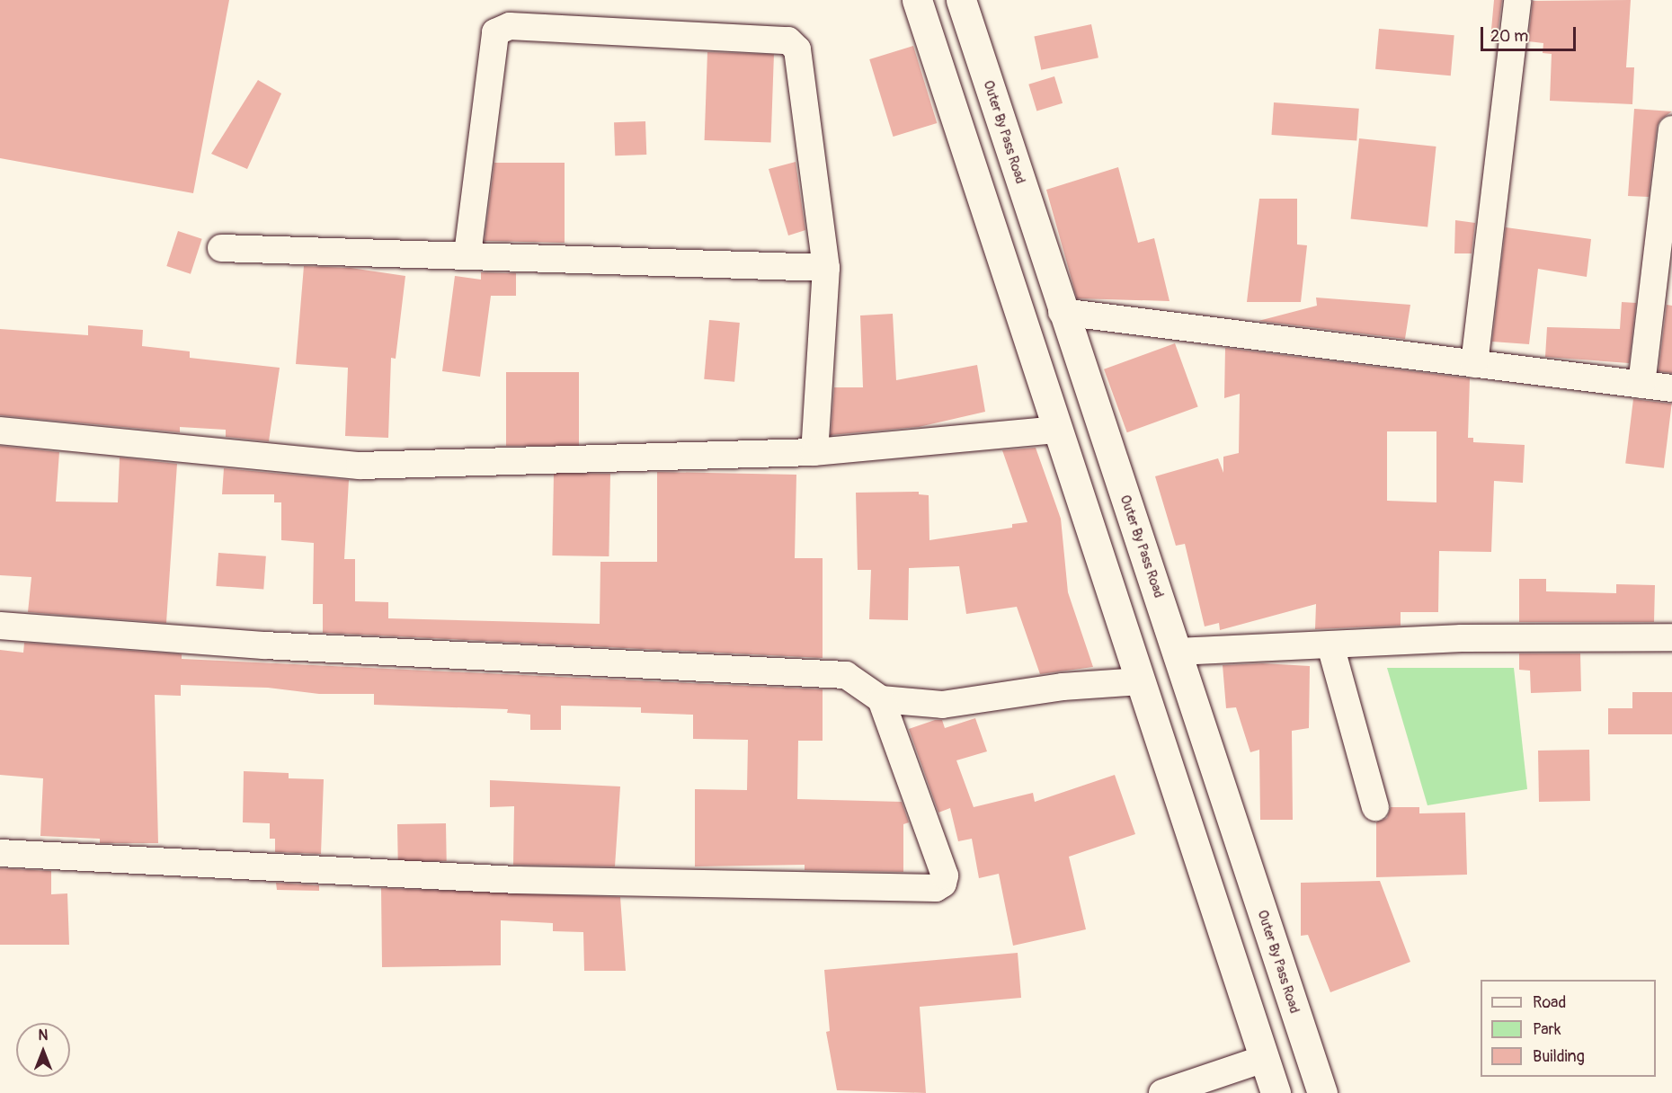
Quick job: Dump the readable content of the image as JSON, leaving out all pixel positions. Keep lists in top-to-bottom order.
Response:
{
  "streets": {
    "main road": ["Outer By Pass Road"]
  },
  "legend": ["Road", "Park", "Building"],
  "scale_bar": "20 m",
  "north": "top"
}
